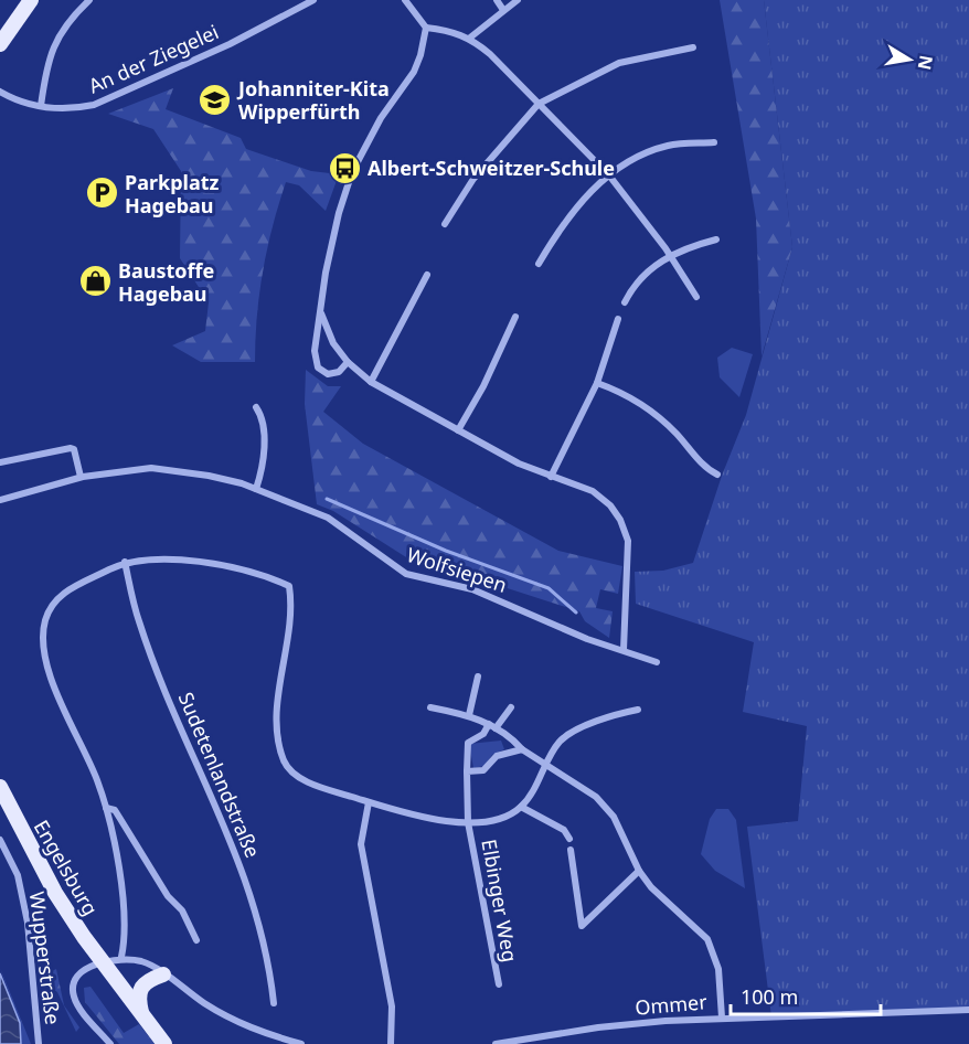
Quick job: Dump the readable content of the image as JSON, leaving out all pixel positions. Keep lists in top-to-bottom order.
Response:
{
  "streets": {
    "main road": ["Engelsburg"],
    "street": [
      "An der Ziegelei",
      "Wolfsiepen",
      "Sudetenlandstraße",
      "Elbinger Weg",
      "Wupperstraße",
      "Ommer"
    ]
  },
  "places": {
    "school or university": ["Johanniter-Kita Wipperfürth"],
    "bus stop": ["Albert-Schweitzer-Schule"],
    "parking": ["Parkplatz Hagebau"],
    "shop": ["Baustoffe Hagebau"]
  },
  "scale_bar": "100 m",
  "north": "right"
}
